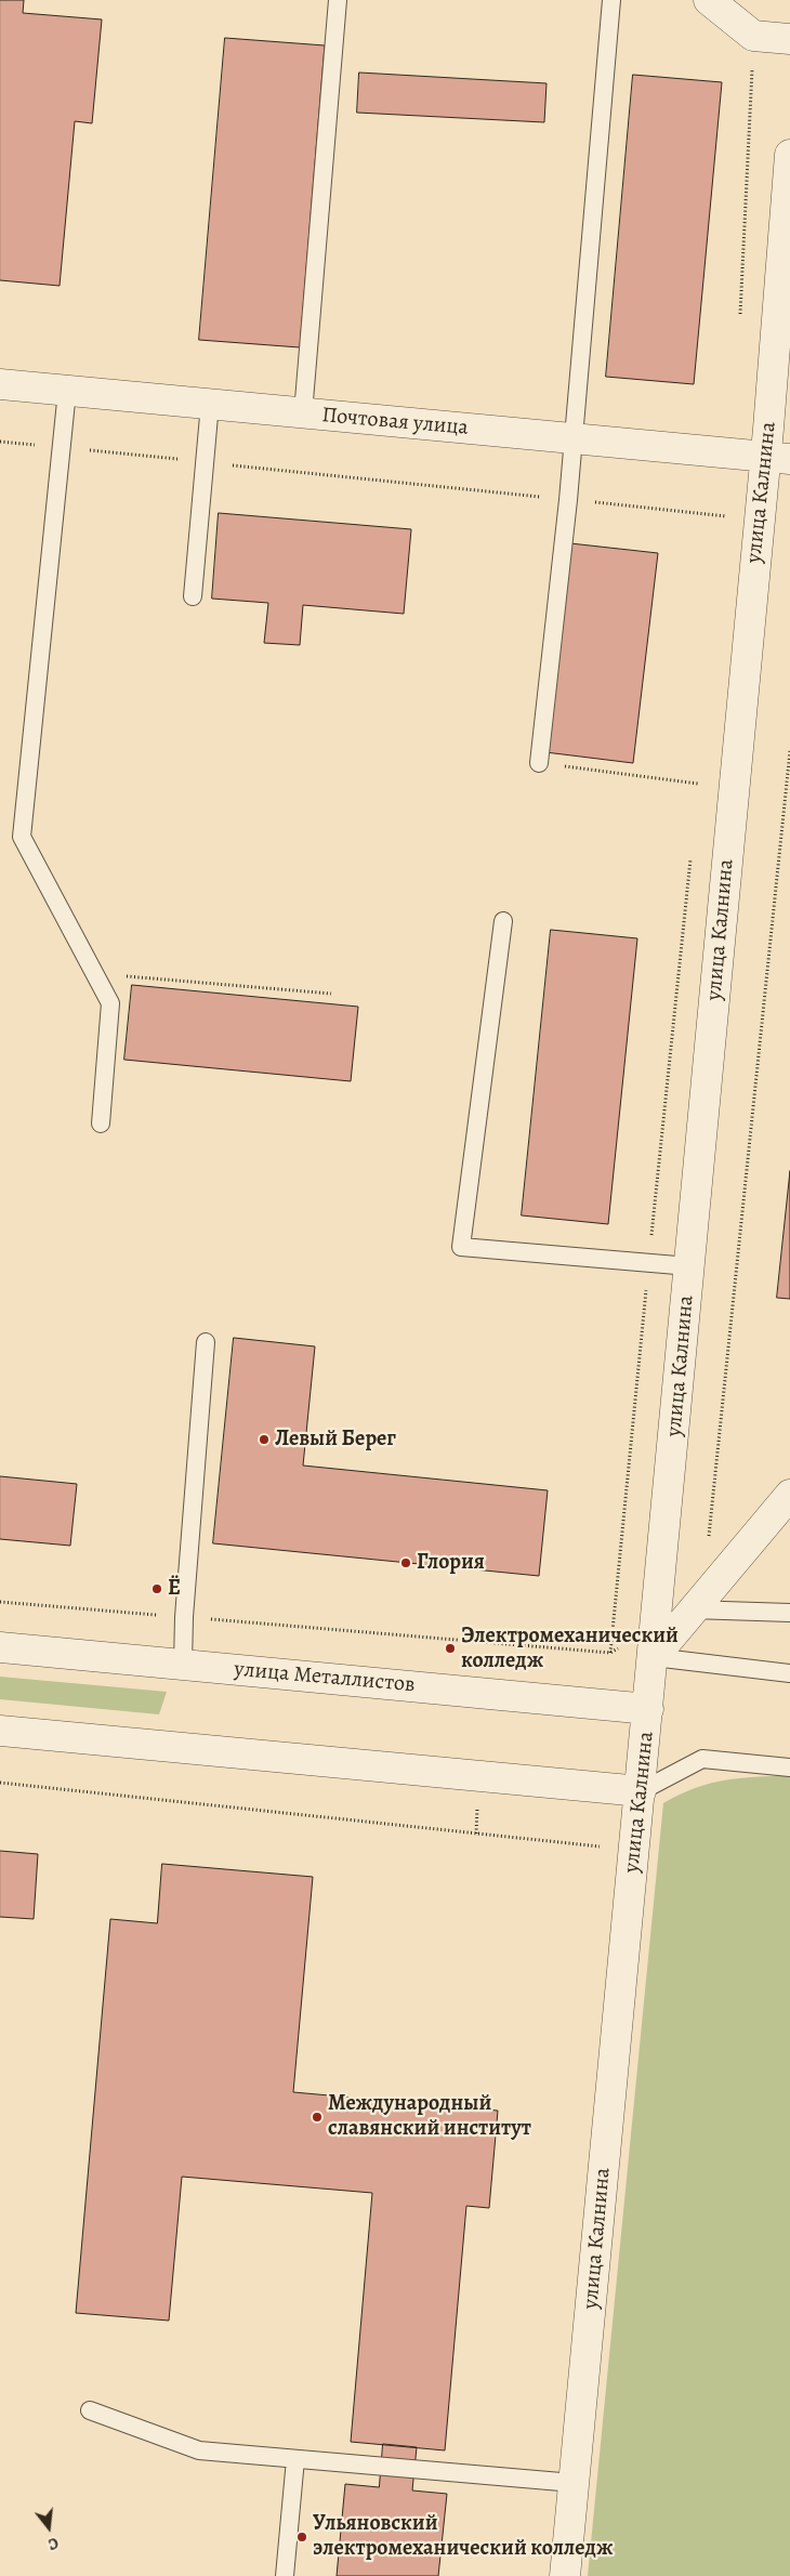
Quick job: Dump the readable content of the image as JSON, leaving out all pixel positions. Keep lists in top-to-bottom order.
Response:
{
  "streets": {
    "street": ["Почтовая улица", "улица Калнина", "улица Металлистов"]
  },
  "crossings": [
    ["Почтовая улица", "улица Калнина"],
    ["улица Калнина", "улица Металлистов"]
  ],
  "places": [
    "Левый Берег",
    "Глория",
    "Ё",
    "Электромеханический колледж",
    "Международный славянский институт",
    "Ульяновский электромеханический колледж"
  ],
  "north": "bottom"
}
